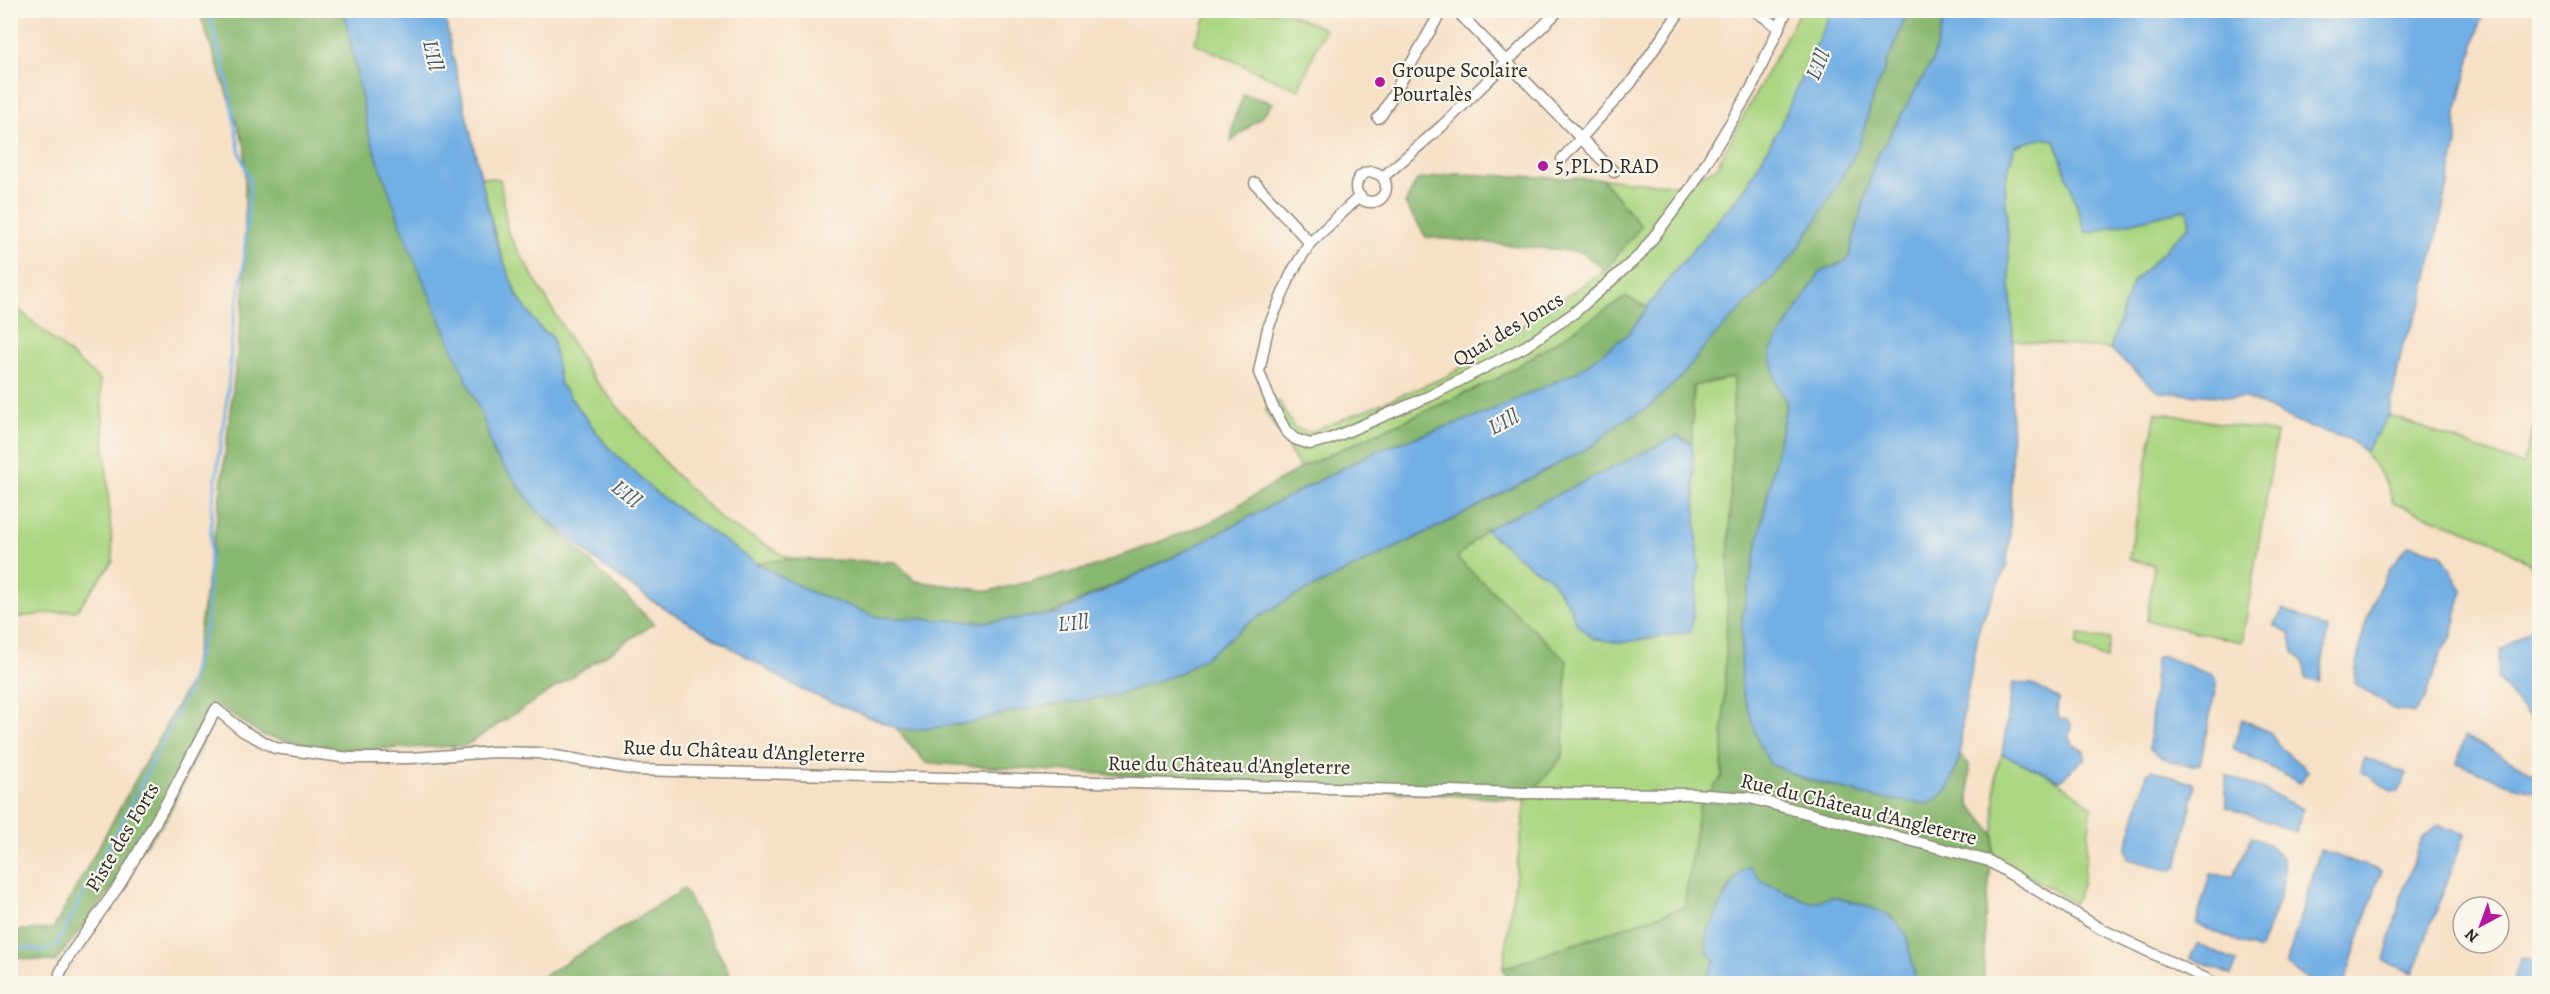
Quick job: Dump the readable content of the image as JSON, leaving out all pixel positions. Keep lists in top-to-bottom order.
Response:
{
  "streets": {
    "street": ["Quai des Joncs", "Rue du Château d'Angleterre", "Piste des Forts"]
  },
  "crossings": [
    ["Rue du Château d'Angleterre", "Piste des Forts"]
  ],
  "water": ["L'Ill"],
  "places": ["Groupe Scolaire Pourtalès", "5,PL.D.RAD"],
  "north": "bottom left"
}
